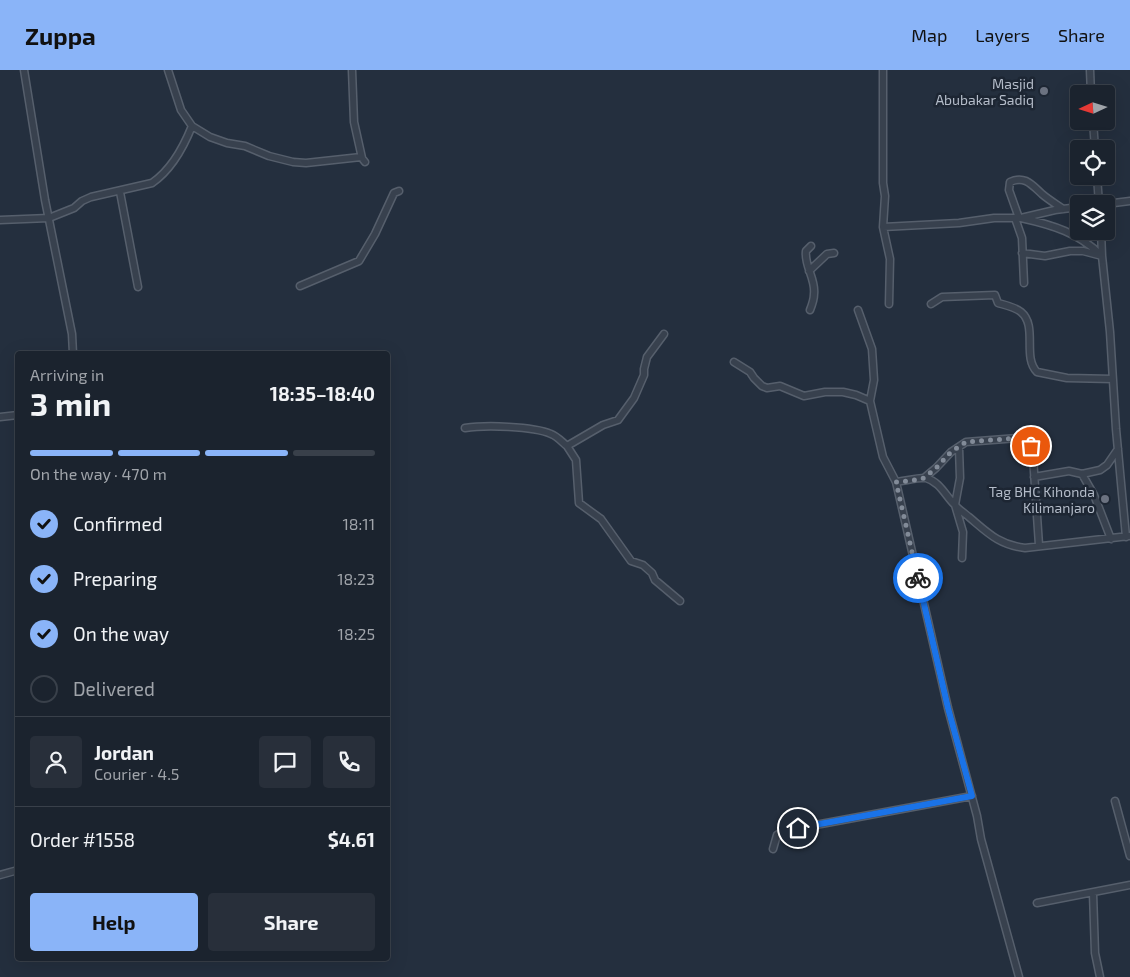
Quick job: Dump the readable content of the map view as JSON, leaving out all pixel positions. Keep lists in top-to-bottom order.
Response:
{
  "places": ["Masjid Abubakar Sadiq", "Tag BHC Kihonda Kilimanjaro"],
  "north": "left",
  "page": {
    "header": "Zuppa",
    "nav": ["Map", "Layers", "Share"],
    "heading": ["3 min", "Arriving in", "18:35–18:40"],
    "panel": [
      "Jordan",
      "Courier · 4.5",
      "Order #1558",
      "$4.61"
    ],
    "bar": "On the way · 470 m",
    "list": [
      ["Confirmed", "18:11"],
      ["Preparing", "18:23"],
      ["On the way", "18:25"],
      "Delivered"
    ],
    "buttons": ["Help", "Share"]
  }
}
